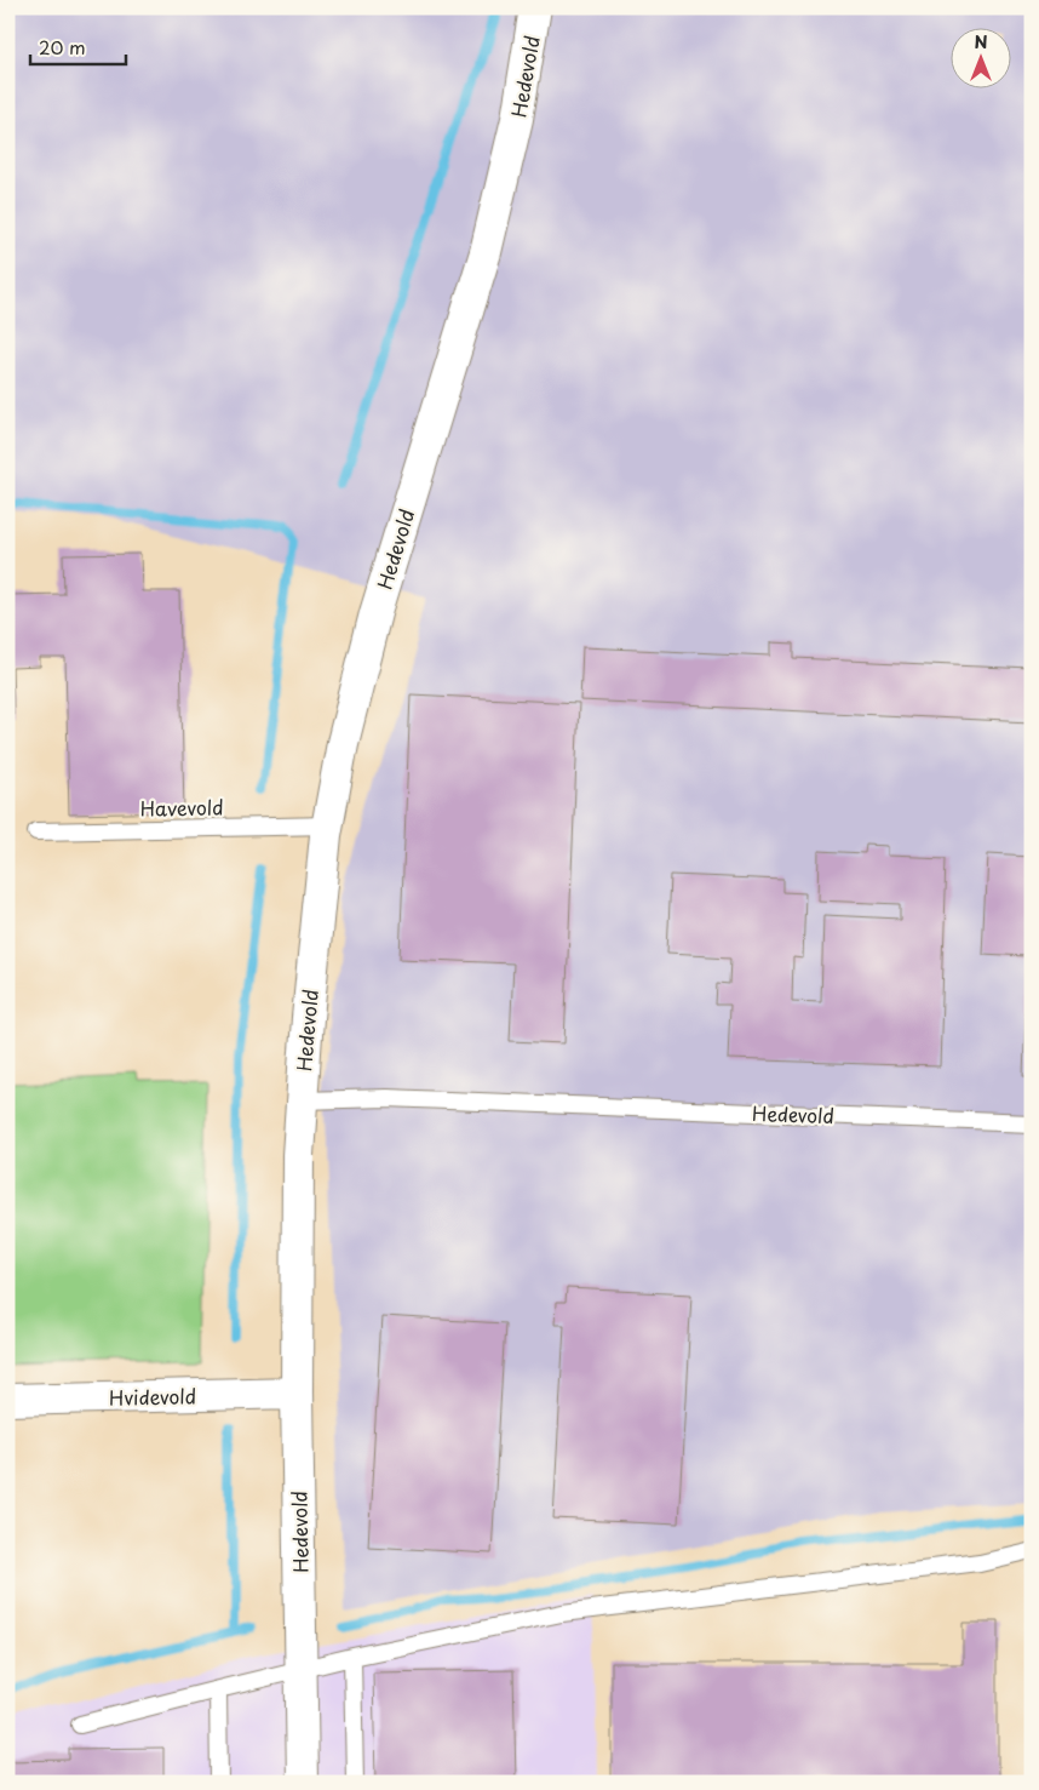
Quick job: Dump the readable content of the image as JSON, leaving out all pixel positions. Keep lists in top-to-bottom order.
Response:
{
  "streets": {
    "street": ["Hedevold", "Hvidevold"],
    "lane": ["Havevold"]
  },
  "crossings": [
    ["Hedevold", "Havevold"],
    ["Hedevold", "Hvidevold"]
  ],
  "scale_bar": "20 m",
  "north": "top"
}
